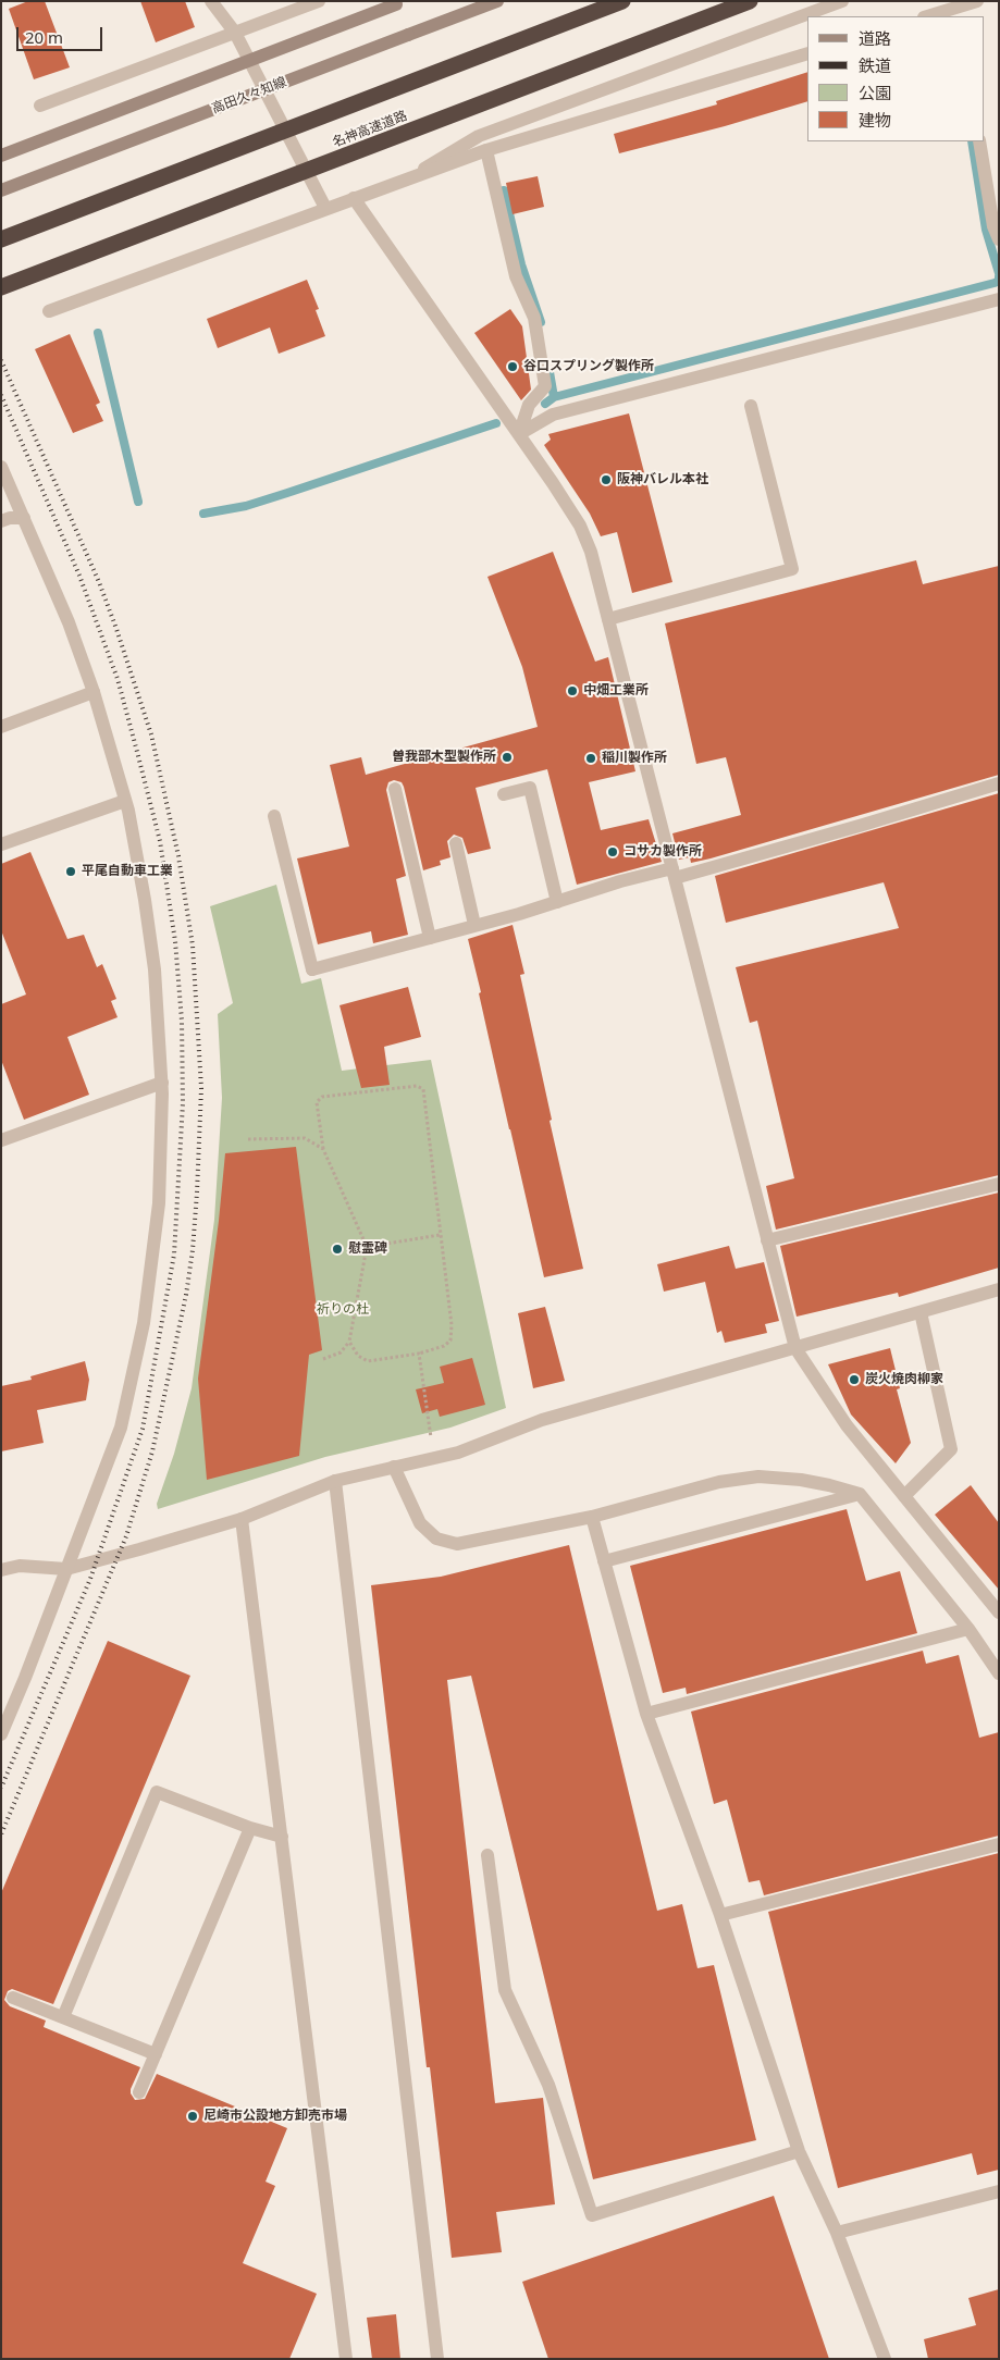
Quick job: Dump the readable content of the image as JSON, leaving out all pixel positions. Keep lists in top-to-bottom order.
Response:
{
  "streets": {
    "highway": ["名神高速道路"],
    "main road": ["高田久々知線"]
  },
  "parks": ["祈りの杜"],
  "places": [
    "谷口スプリング製作所",
    "阪神バレル本社",
    "中畑工業所",
    "曽我部木型製作所",
    "稲川製作所",
    "コサカ製作所",
    "平尾自動車工業",
    "慰霊碑",
    "炭火焼肉柳家",
    "尼崎市公設地方卸売市場"
  ],
  "legend": [
    "道路",
    "鉄道",
    "公園",
    "建物"
  ],
  "scale_bar": "20 m"
}
